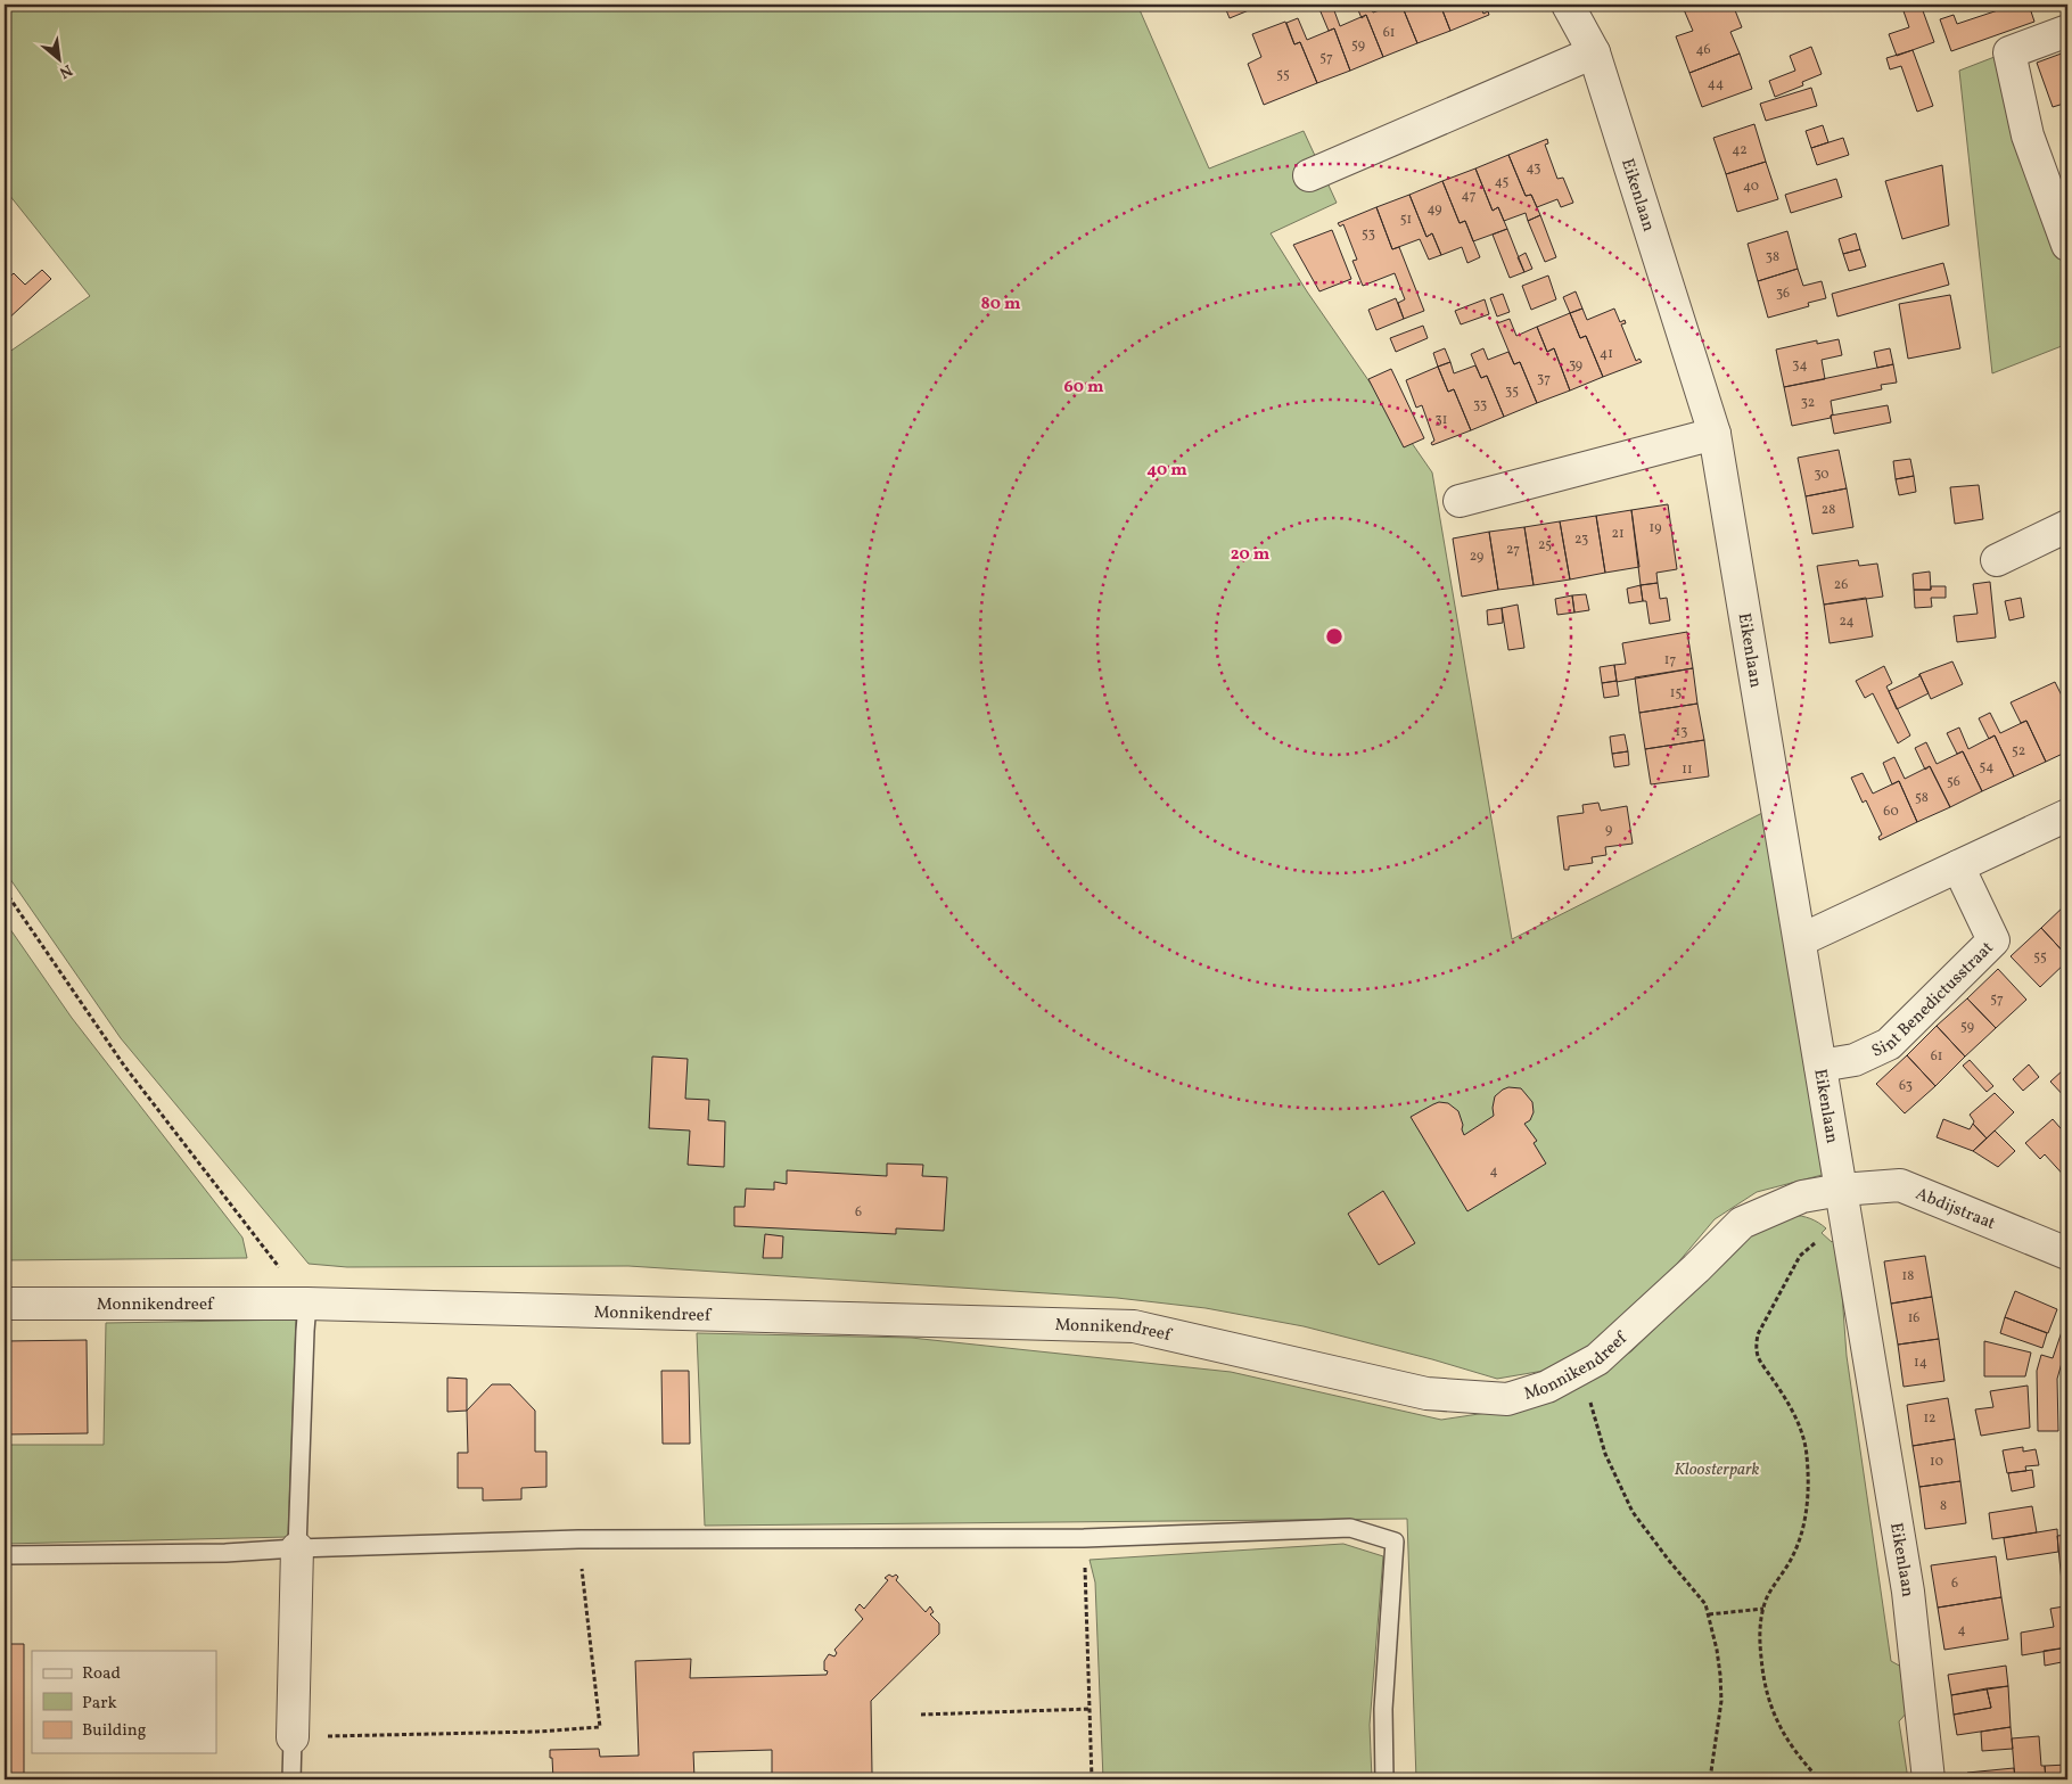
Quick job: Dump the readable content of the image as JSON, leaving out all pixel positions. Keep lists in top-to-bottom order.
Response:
{
  "streets": {
    "street": [
      "Eikenlaan",
      "Sint Benedictusstraat",
      "Abdijstraat",
      "Monnikendreef"
    ]
  },
  "crossings": [
    ["Eikenlaan", "Sint Benedictusstraat"],
    ["Eikenlaan", "Abdijstraat"],
    ["Eikenlaan", "Monnikendreef"],
    ["Abdijstraat", "Monnikendreef"]
  ],
  "parks": ["Kloosterpark"],
  "house_numbers": [
    "61",
    "59",
    "46",
    "57",
    "55",
    "44",
    "42",
    "43",
    "45",
    "40",
    "47",
    "49",
    "51",
    "53",
    "38",
    "36",
    "41",
    "39",
    "34",
    "37",
    "35",
    "32",
    "33",
    "31",
    "30",
    "28",
    "19",
    "21",
    "23",
    "25",
    "27",
    "29",
    "26",
    "24",
    "17",
    "15",
    "13",
    "52",
    "54",
    "11",
    "56",
    "58",
    "60",
    "9",
    "55",
    "57",
    "59",
    "61",
    "63",
    "4",
    "6",
    "18",
    "16",
    "14",
    "12",
    "10",
    "8",
    "6",
    "4"
  ],
  "legend": ["Road", "Park", "Building"],
  "north": "bottom right",
  "rings": [
    "80 m",
    "60 m",
    "40 m",
    "20 m"
  ]
}
